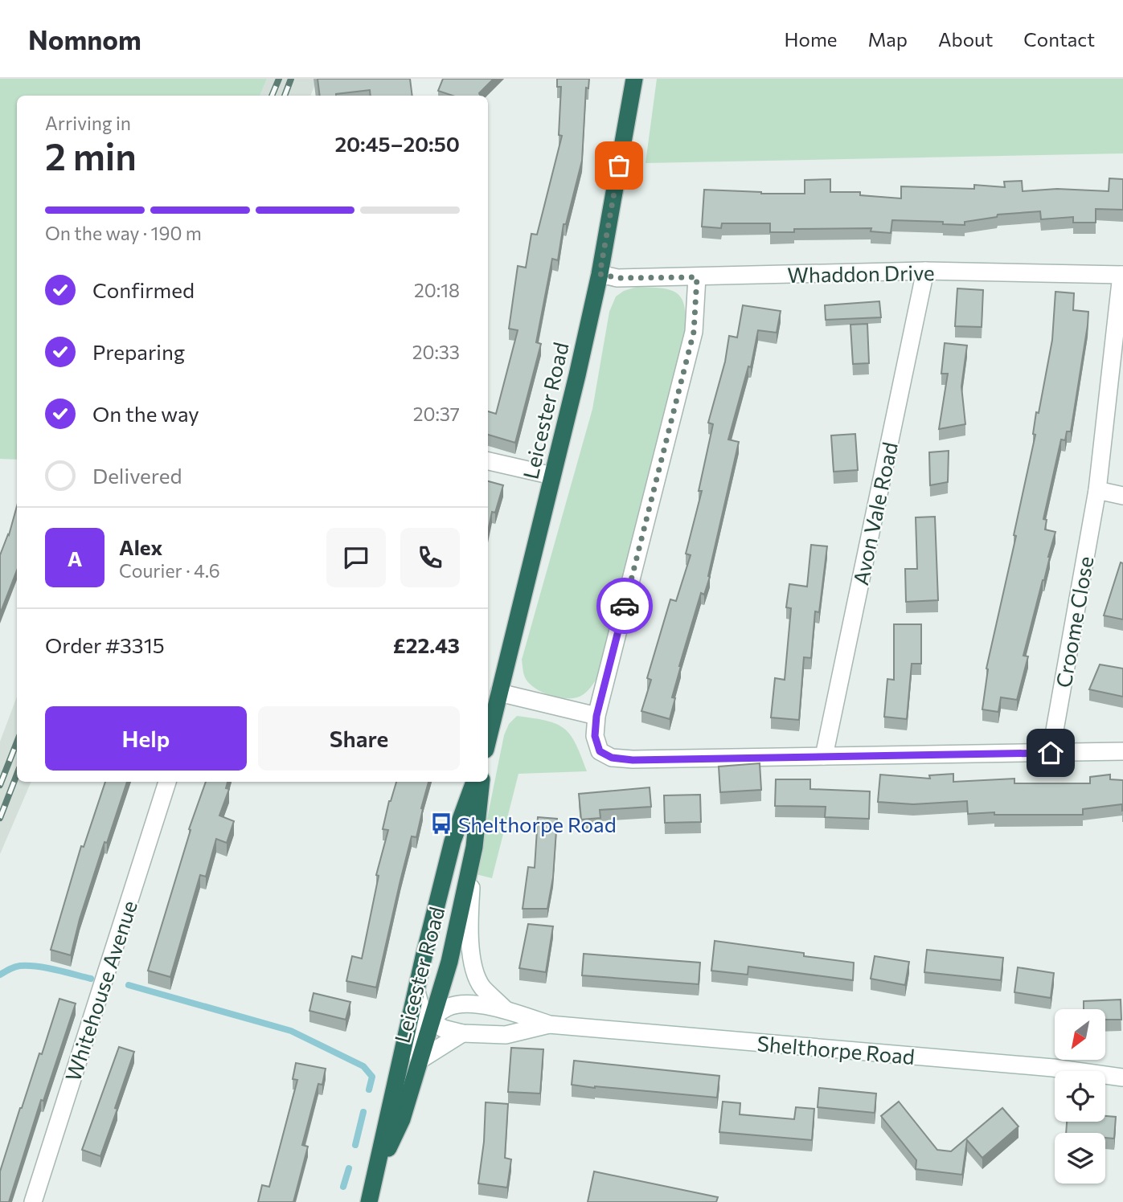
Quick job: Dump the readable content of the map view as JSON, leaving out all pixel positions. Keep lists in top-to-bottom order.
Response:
{
  "streets": {
    "highway": ["Leicester Road"],
    "street": [
      "Whaddon Drive",
      "Avon Vale Road",
      "Croome Close",
      "Whitehouse Avenue",
      "Shelthorpe Road"
    ]
  },
  "crossings": [
    ["Whaddon Drive", "Leicester Road"],
    ["Whaddon Drive", "Avon Vale Road"],
    ["Whaddon Drive", "Croome Close"],
    ["Leicester Road", "Shelthorpe Road"]
  ],
  "places": {
    "bus stop": ["Shelthorpe Road"]
  },
  "north": "bottom left",
  "page": {
    "header": "Nomnom",
    "nav": [
      "Home",
      "Map",
      "About",
      "Contact"
    ],
    "heading": ["2 min", "Arriving in", "20:45–20:50"],
    "panel": [
      "Alex",
      "Courier · 4.6",
      "Order #3315",
      "£22.43"
    ],
    "bar": "On the way · 190 m",
    "list": [
      ["Confirmed", "20:18"],
      ["Preparing", "20:33"],
      ["On the way", "20:37"],
      "Delivered"
    ],
    "round": "A",
    "buttons": ["Help", "Share"]
  }
}
